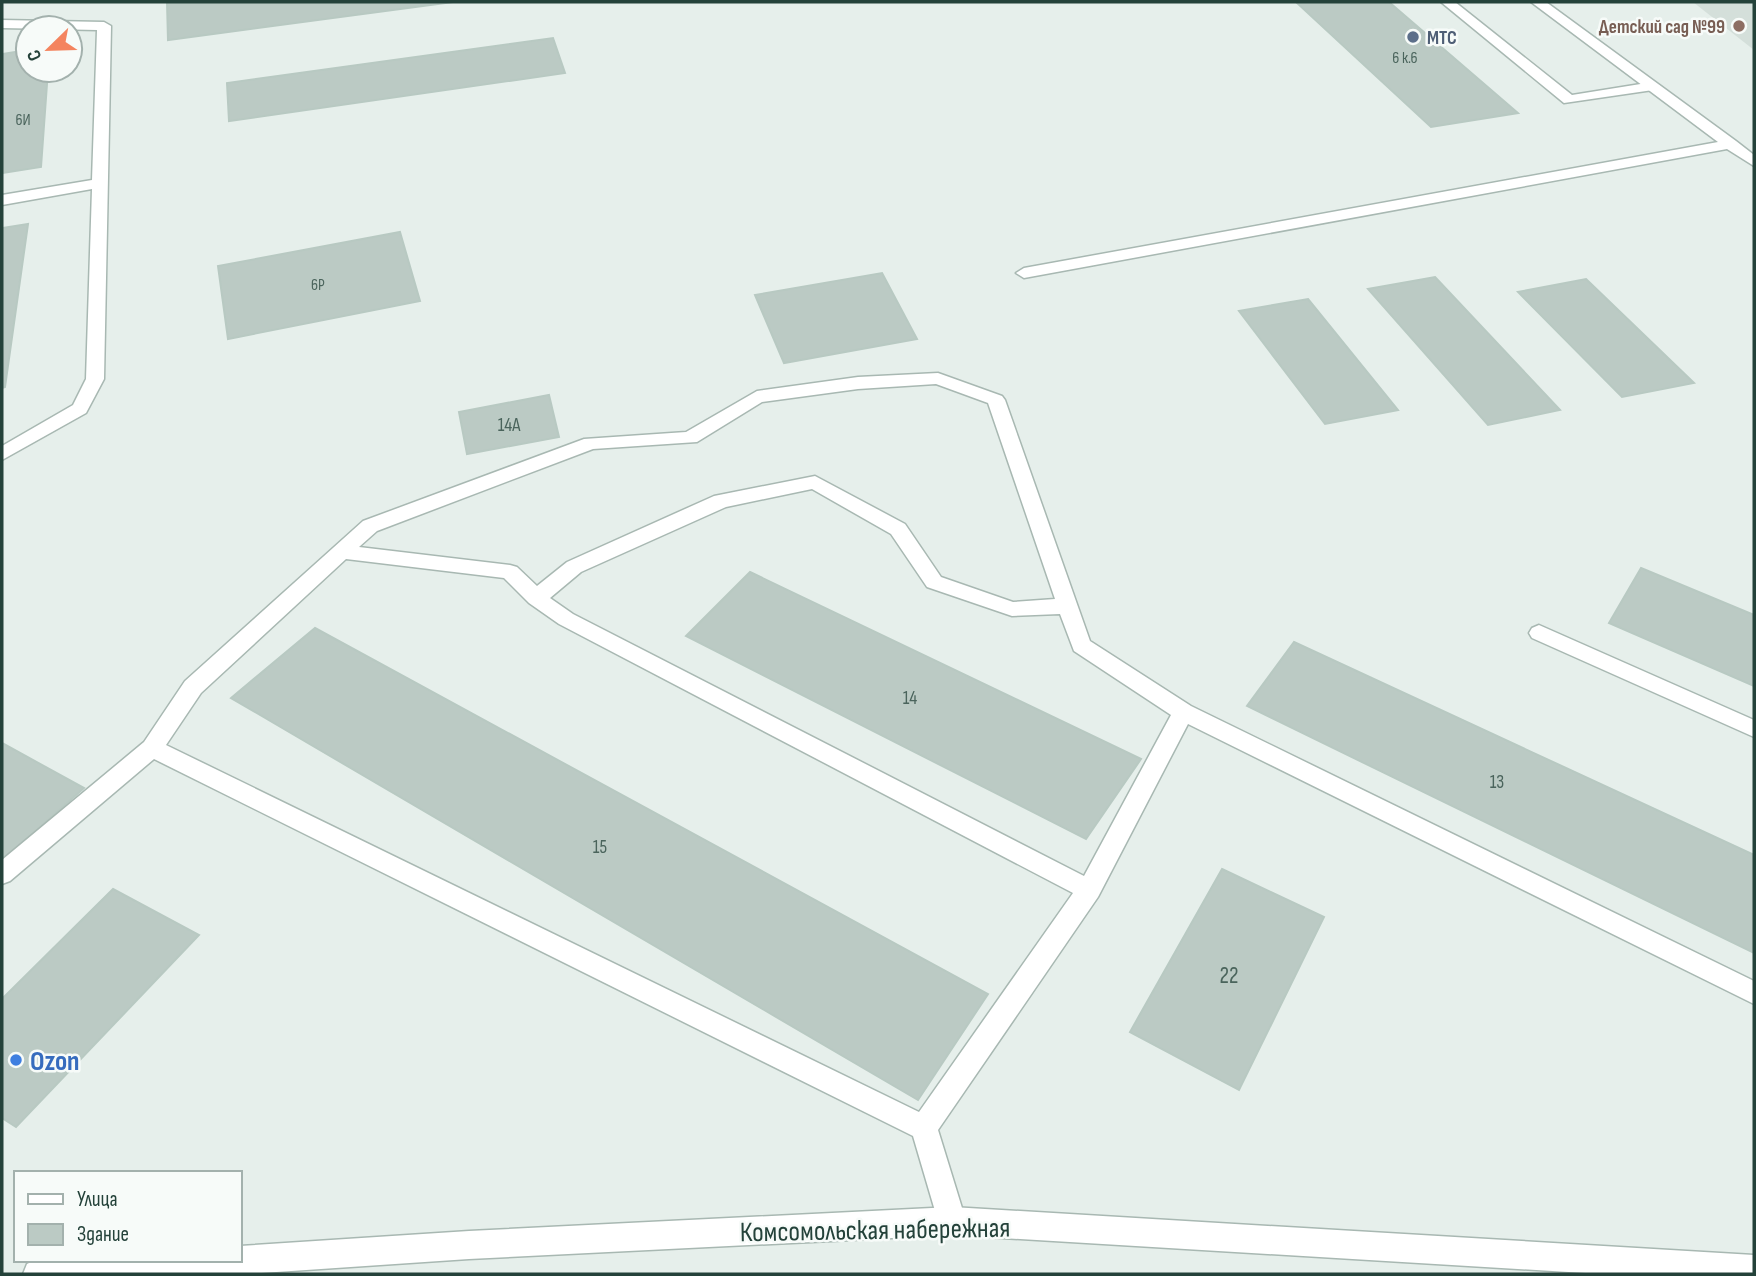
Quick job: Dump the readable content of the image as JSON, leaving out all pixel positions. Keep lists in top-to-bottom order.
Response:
{
  "streets": {
    "street": ["Комсомольская набережная"]
  },
  "places": ["Детский сад №99", "МТС", "Ozon"],
  "house_numbers": [
    "6 к.6",
    "6И",
    "6Р",
    "14А",
    "14",
    "13",
    "15",
    "22"
  ],
  "legend": ["Улица", "Здание"],
  "north": "bottom left"
}
